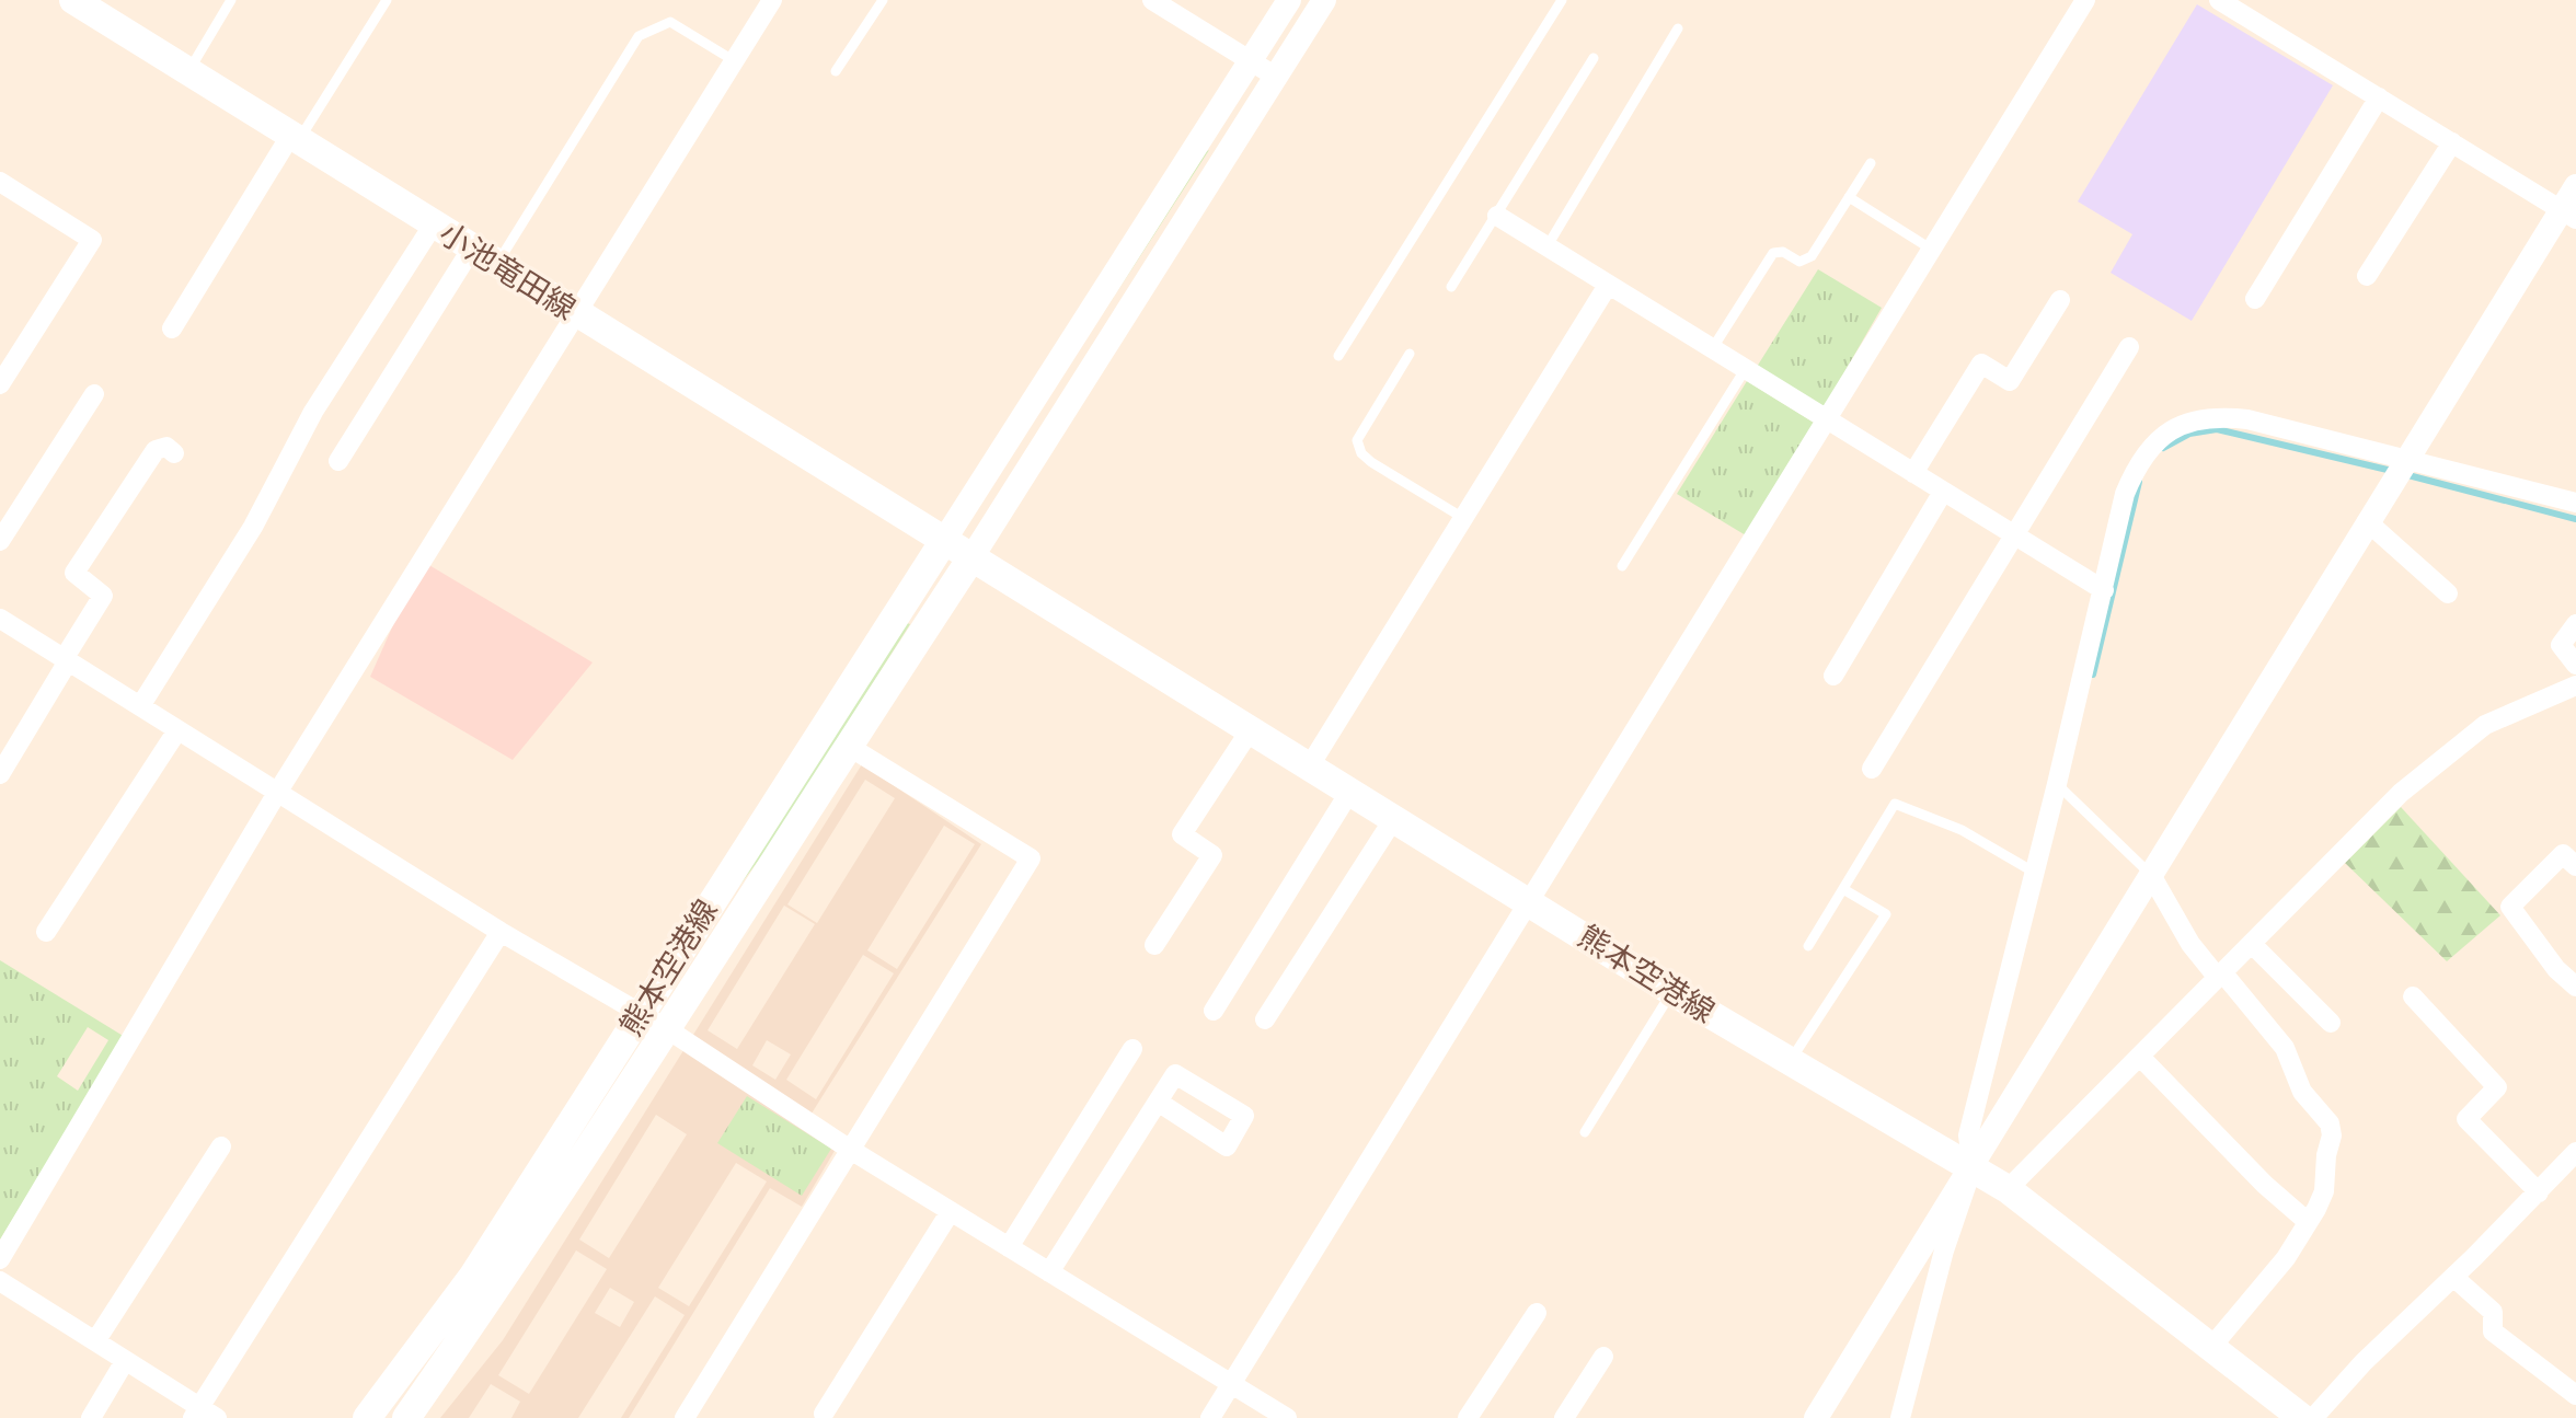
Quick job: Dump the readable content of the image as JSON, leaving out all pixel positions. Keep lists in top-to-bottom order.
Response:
{
  "streets": {
    "main road": ["小池竜田線", "熊本空港線"]
  },
  "crossings": [
    ["小池竜田線", "熊本空港線"]
  ]
}
